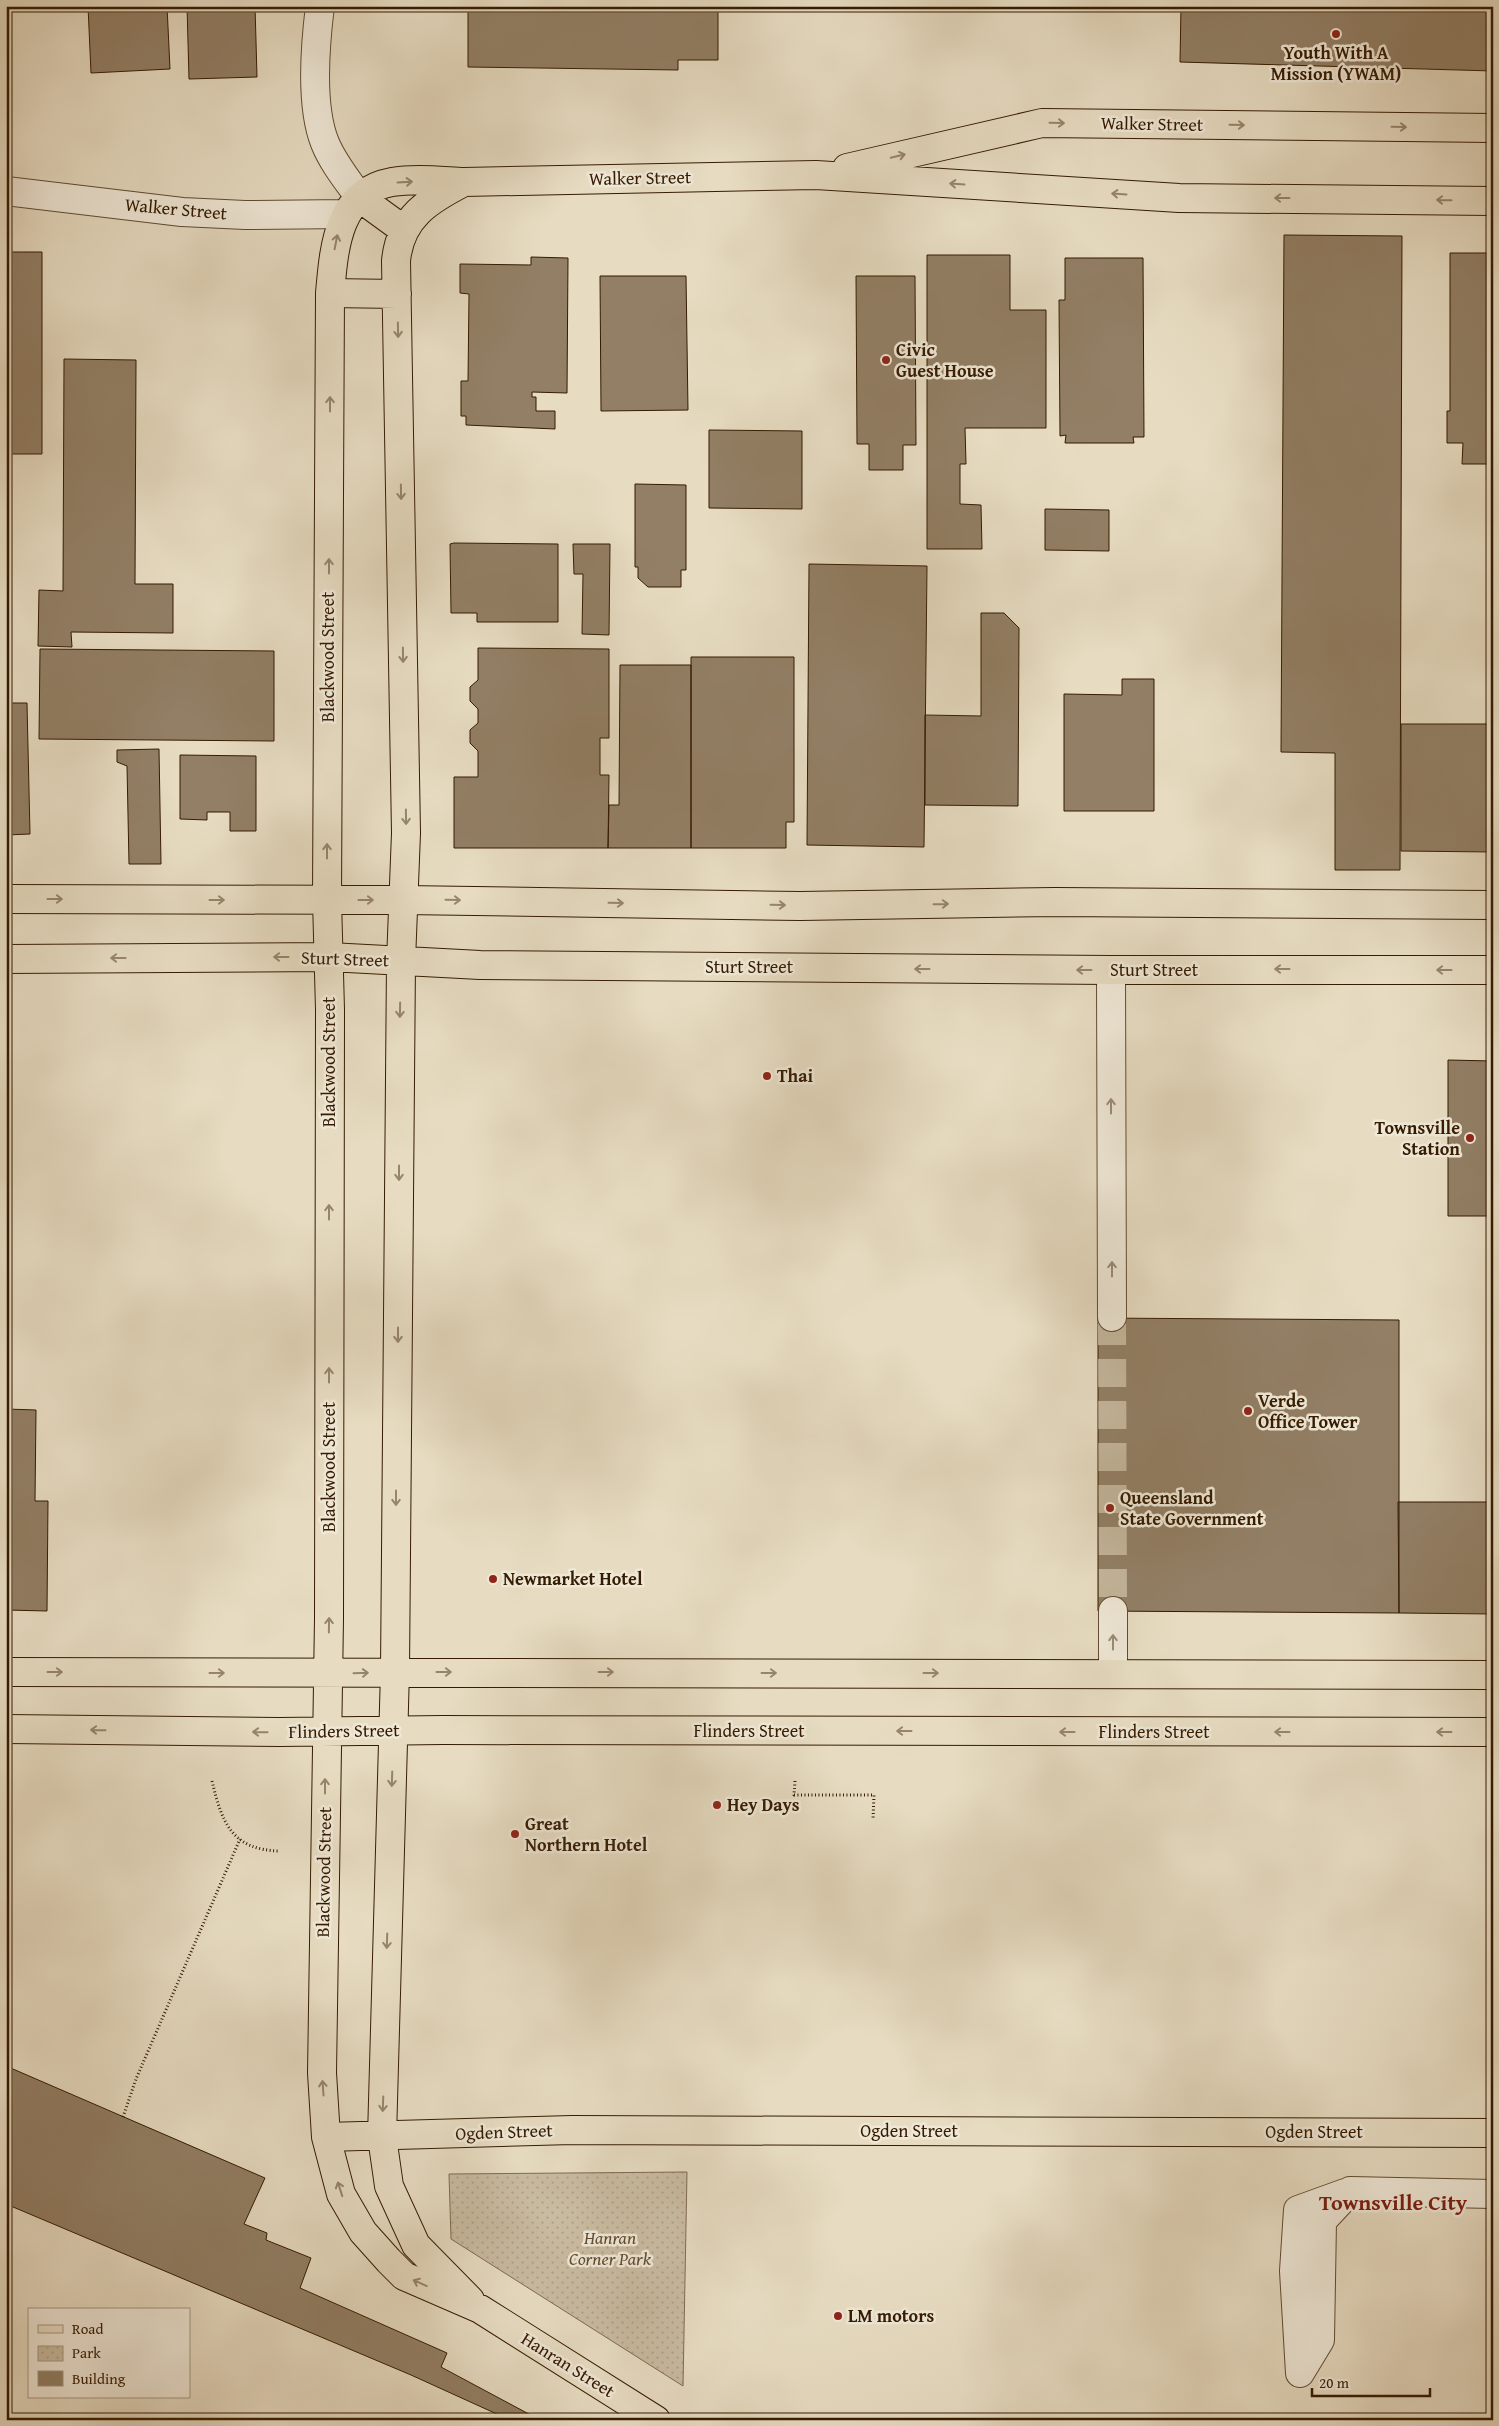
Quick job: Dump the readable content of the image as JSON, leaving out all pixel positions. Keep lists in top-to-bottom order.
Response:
{
  "streets": {
    "main road": [
      "Walker Street",
      "Blackwood Street",
      "Sturt Street",
      "Flinders Street",
      "Ogden Street",
      "Hanran Street"
    ]
  },
  "crossings": [
    ["Walker Street", "Blackwood Street"],
    ["Blackwood Street", "Sturt Street"],
    ["Blackwood Street", "Flinders Street"],
    ["Blackwood Street", "Ogden Street"],
    ["Blackwood Street", "Hanran Street"],
    ["Ogden Street", "Hanran Street"]
  ],
  "districts": ["Townsville City"],
  "parks": ["Hanran Corner Park"],
  "places": [
    "Youth With A Mission (YWAM)",
    "Civic Guest House",
    "Thai",
    "Townsville Station",
    "Verde Office Tower",
    "Queensland State Government",
    "Newmarket Hotel",
    "Hey Days",
    "Great Northern Hotel",
    "LM motors"
  ],
  "legend": ["Road", "Park", "Building"],
  "scale_bar": "20 m"
}
